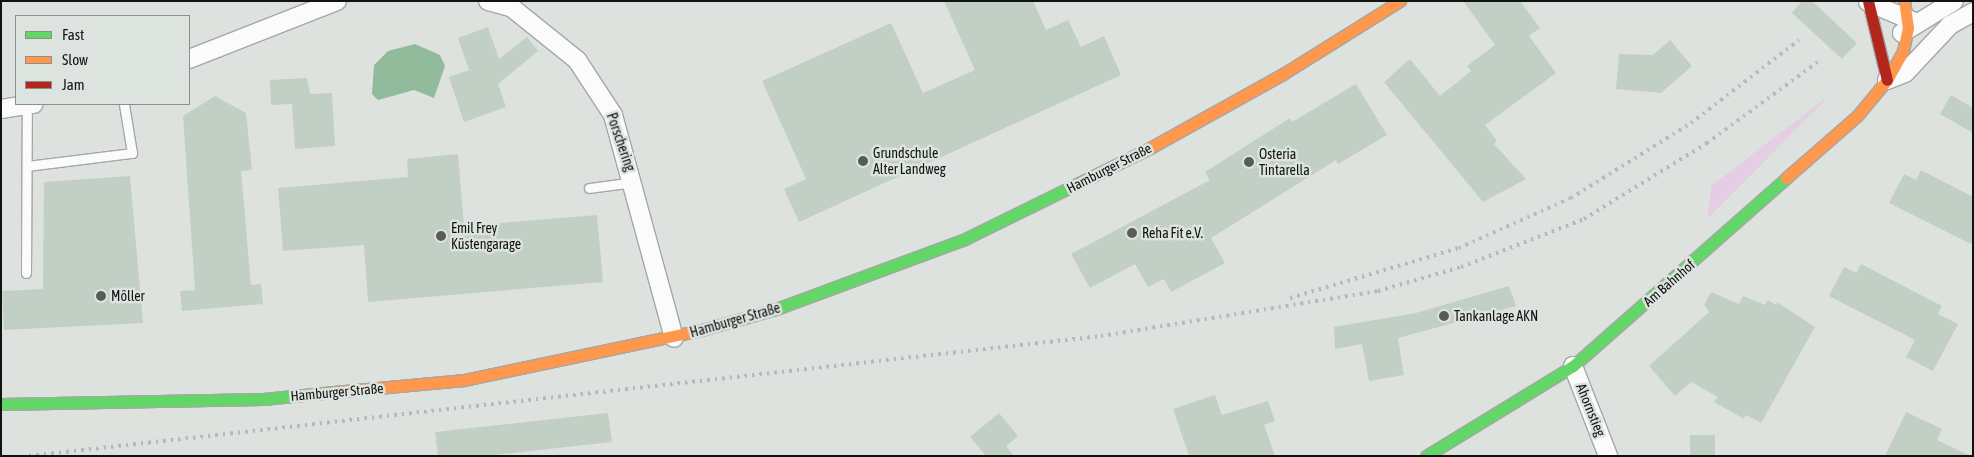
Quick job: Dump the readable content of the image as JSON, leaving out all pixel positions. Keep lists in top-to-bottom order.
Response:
{
  "streets": {
    "main road": ["Hamburger Straße", "Am Bahnhof"],
    "street": ["Porschering", "Ahornstieg"]
  },
  "crossings": [
    ["Porschering", "Hamburger Straße"],
    ["Am Bahnhof", "Ahornstieg"]
  ],
  "places": [
    "Grundschule Alter Landweg",
    "Osteria Tintarella",
    "Reha Fit e.V.",
    "Emil Frey Küstengarage",
    "Möller",
    "Tankanlage AKN"
  ],
  "legend": ["Fast", "Slow", "Jam"]
}
